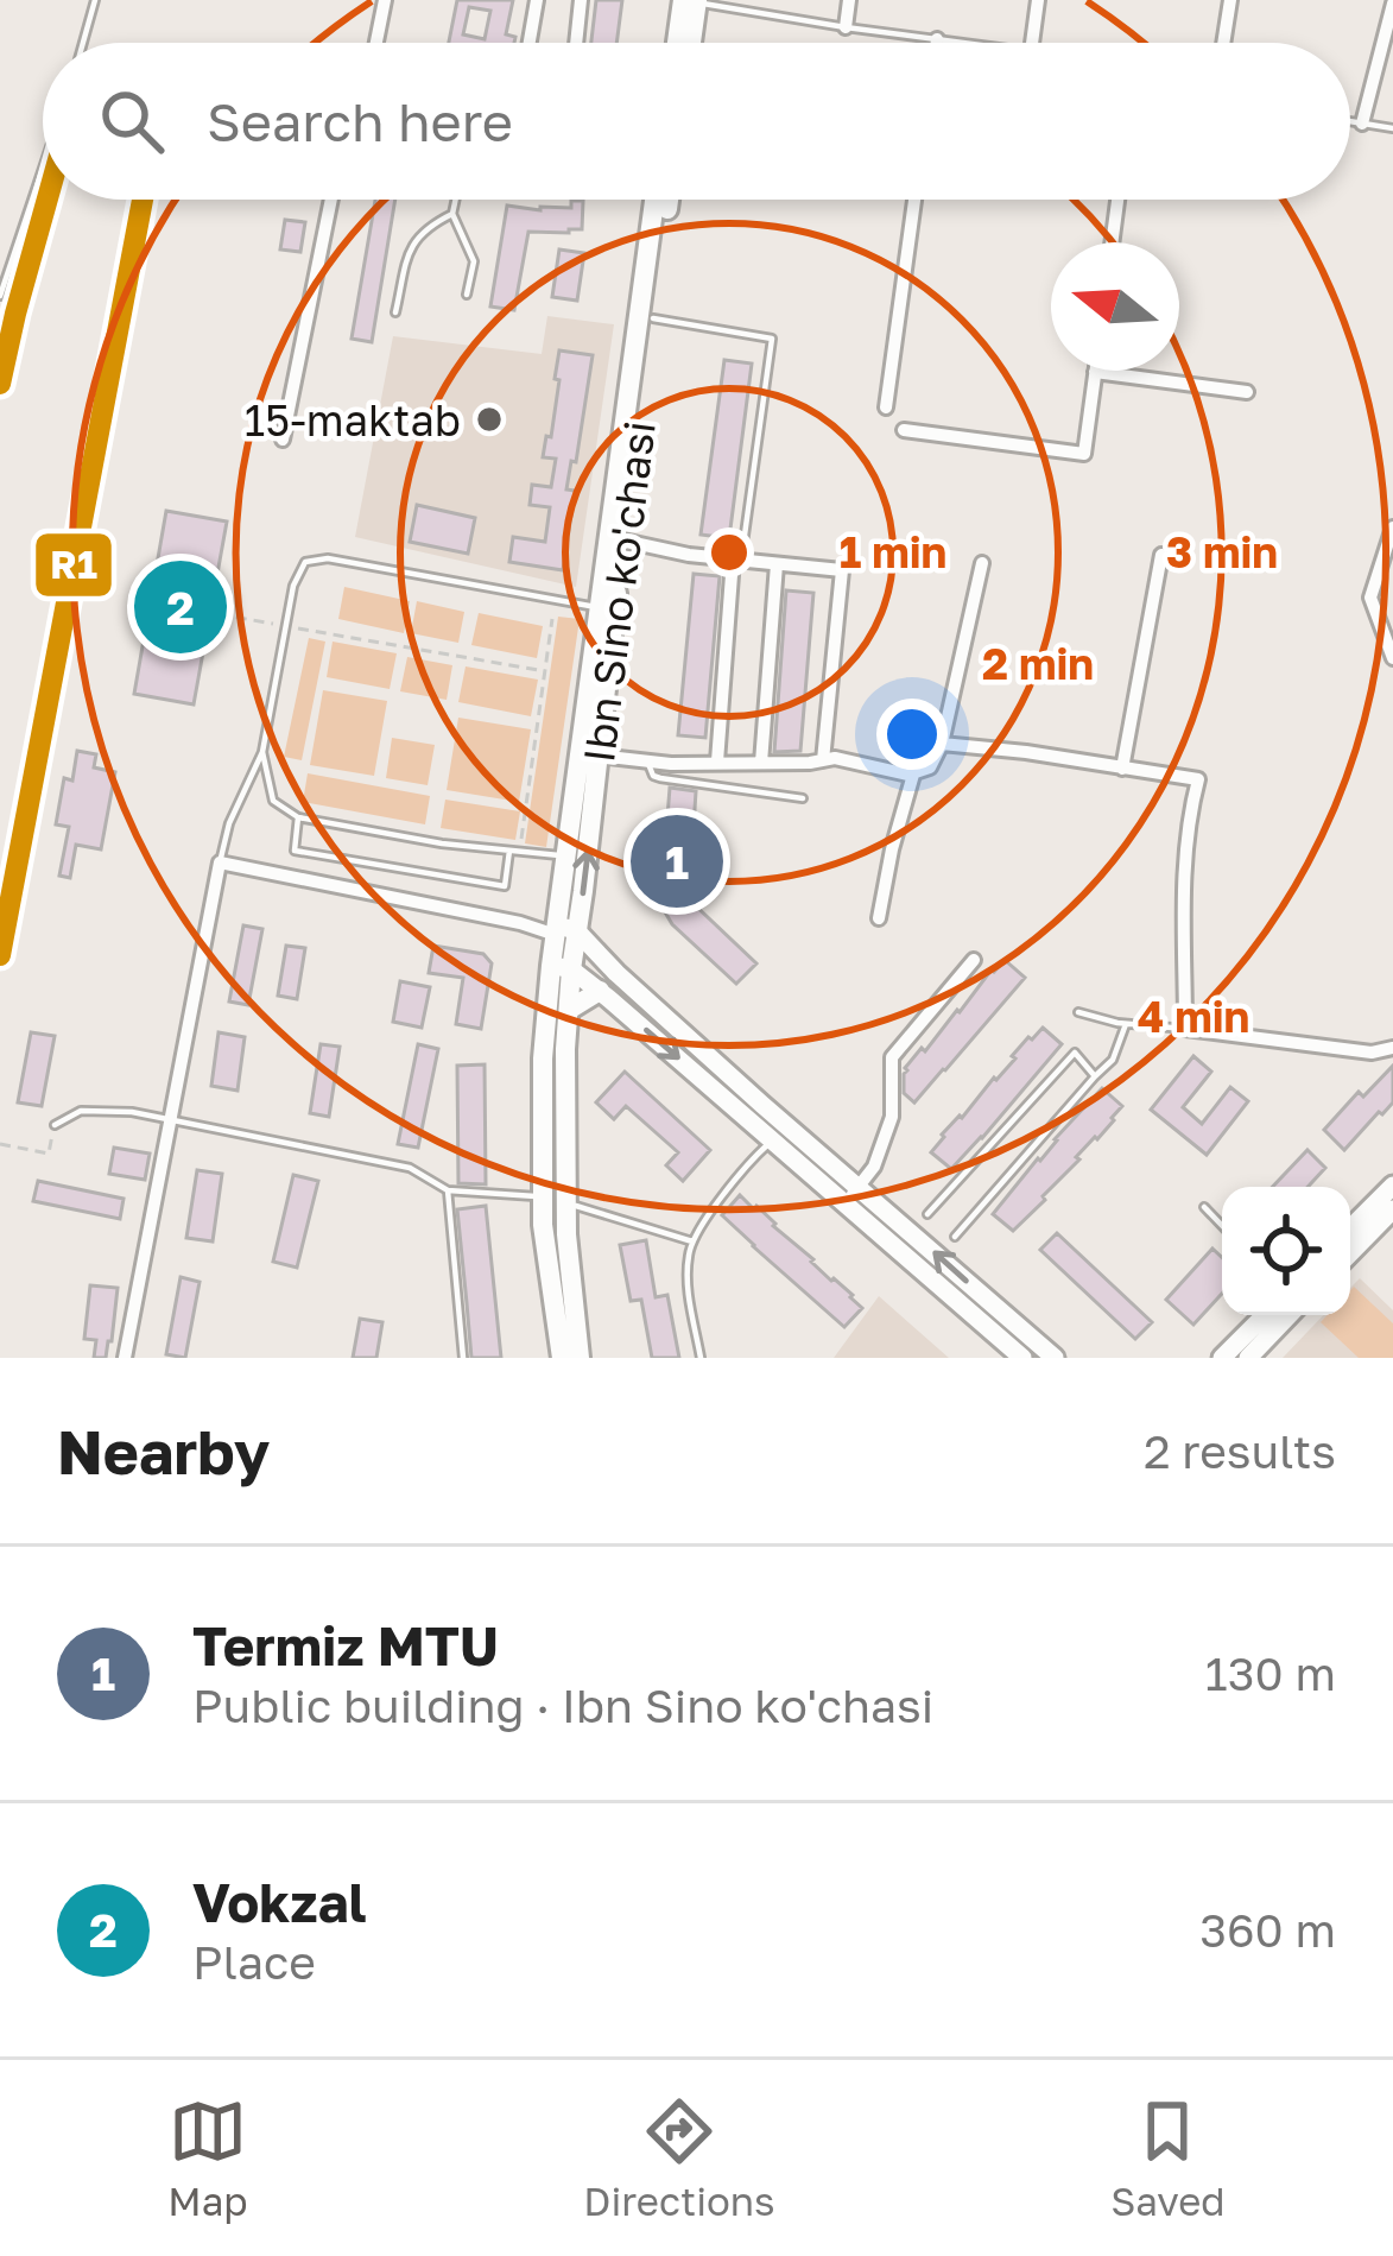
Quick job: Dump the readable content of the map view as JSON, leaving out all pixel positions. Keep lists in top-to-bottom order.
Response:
{
  "streets": {
    "main road": ["Ibn Sino ko'chasi"]
  },
  "places": ["15-maktab"],
  "lines": ["transit line R1"],
  "north": "left",
  "page": {
    "search": "Search here",
    "pins": ["2", "1"],
    "heading": ["Nearby", "2 results"],
    "list": [
      {
        "mark": "1",
        "name": "Termiz MTU",
        "note": "Public building · Ibn Sino ko'chasi",
        "value": "130 m"
      },
      {
        "mark": "2",
        "name": "Vokzal",
        "note": "Place",
        "value": "360 m"
      }
    ],
    "nav": ["Map", "Directions", "Saved"]
  },
  "rings": [
    "1 min",
    "3 min",
    "2 min",
    "4 min"
  ]
}
